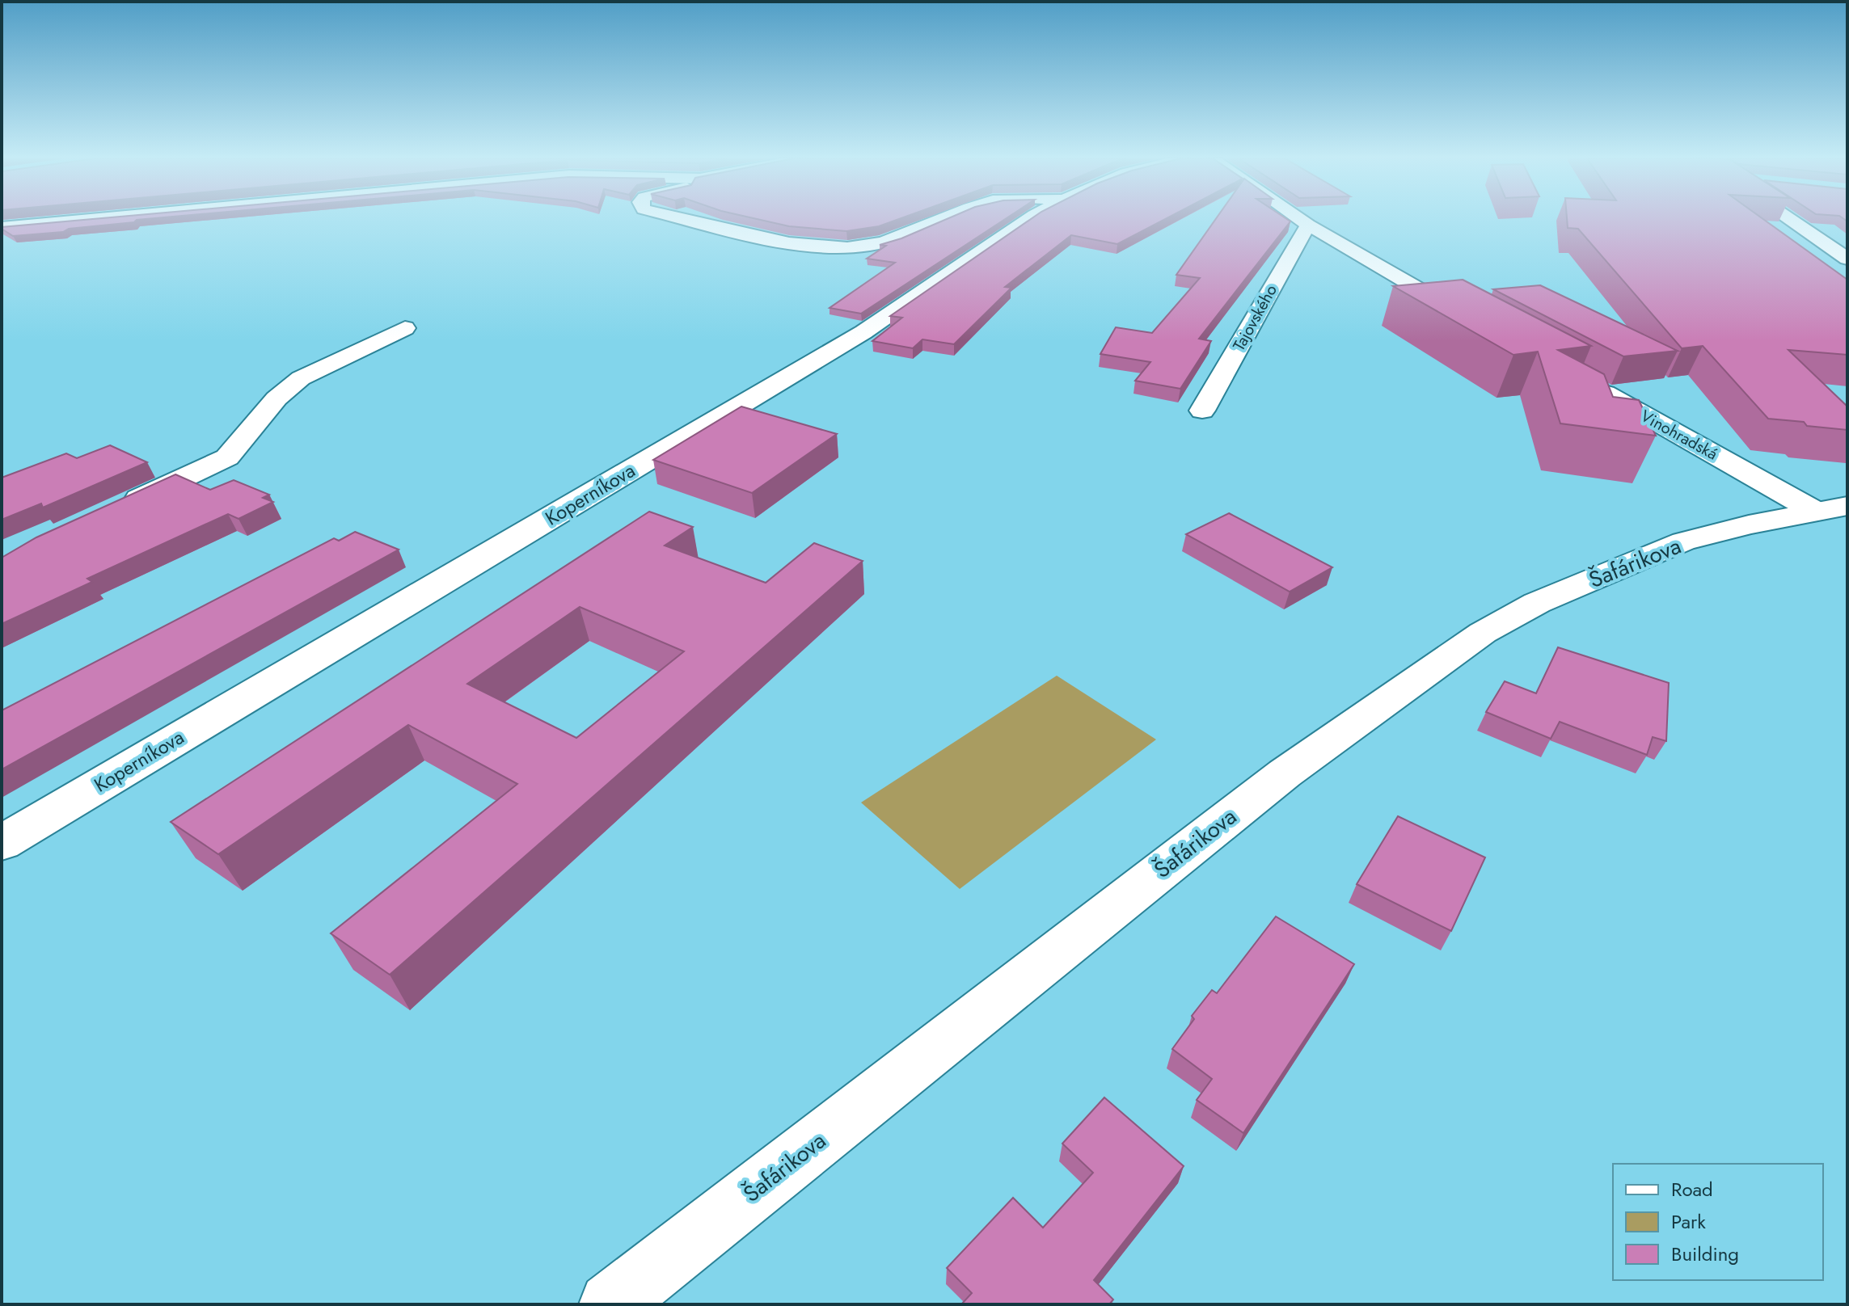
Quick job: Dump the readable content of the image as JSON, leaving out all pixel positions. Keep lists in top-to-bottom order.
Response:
{
  "streets": {
    "street": [
      "Tajovského",
      "Vinohradská",
      "Koperníkova",
      "Šafárikova"
    ]
  },
  "crossings": [
    ["Vinohradská", "Šafárikova"]
  ],
  "legend": ["Road", "Park", "Building"]
}
